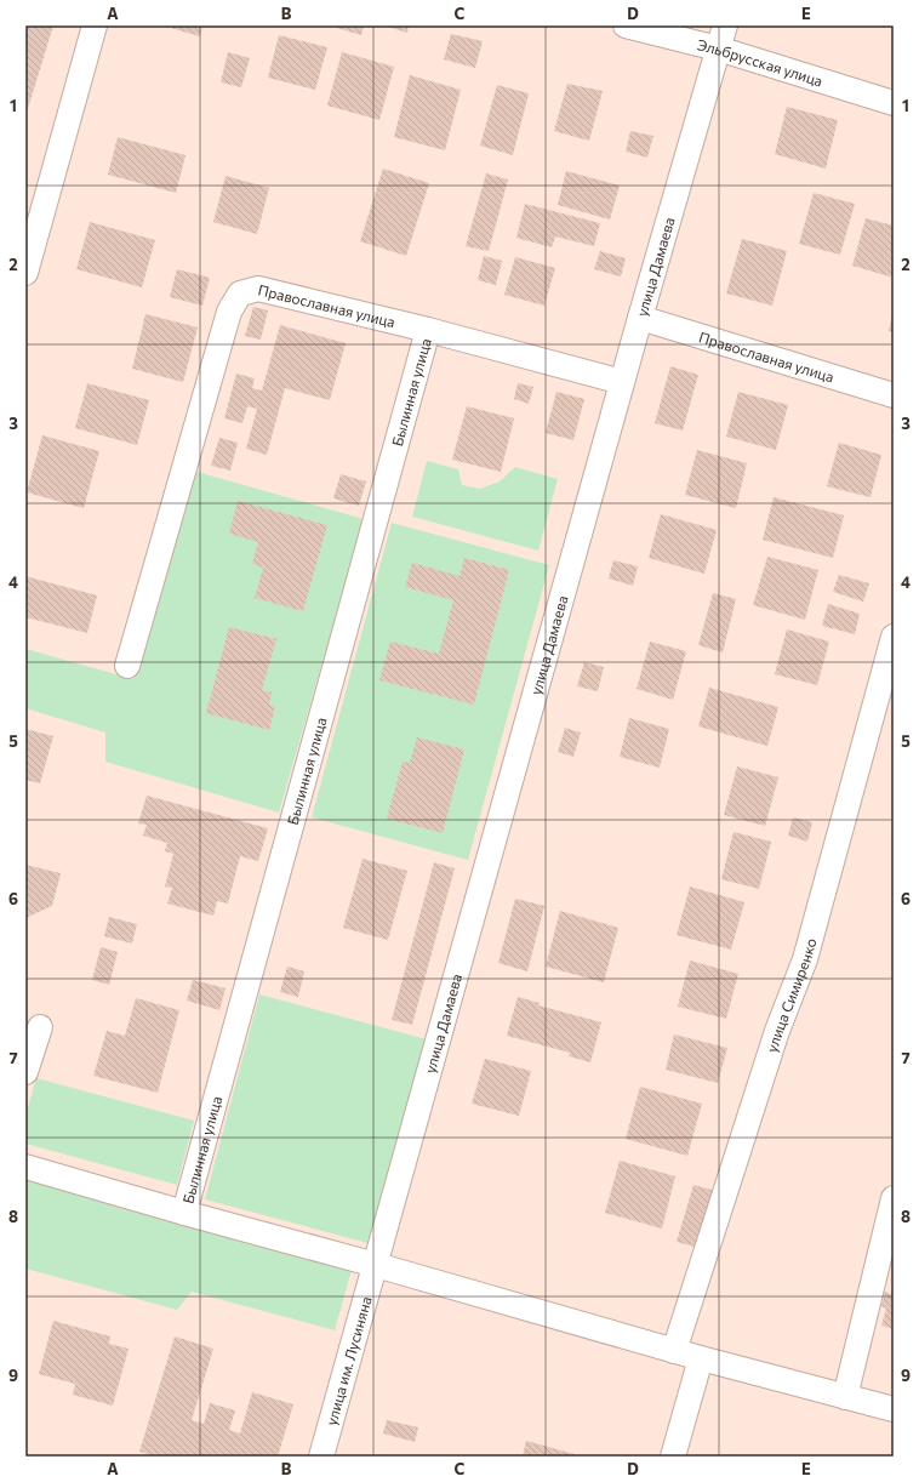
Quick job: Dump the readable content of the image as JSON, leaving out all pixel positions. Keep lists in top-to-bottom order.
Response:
{
  "streets": {
    "street": [
      "Эльбрусская улица",
      "улица Дамаева",
      "Православная улица",
      "Былинная улица",
      "улица Симиренко",
      "улица им. Лусиняна"
    ]
  },
  "crossings": [
    ["Эльбрусская улица", "улица Дамаева"],
    ["улица Дамаева", "Православная улица"],
    ["улица Дамаева", "улица им. Лусиняна"],
    ["Православная улица", "Былинная улица"]
  ],
  "grid": {
    "columns": [
      "A",
      "B",
      "C",
      "D",
      "E"
    ],
    "rows": [
      "1",
      "2",
      "3",
      "4",
      "5",
      "6",
      "7",
      "8",
      "9"
    ]
  }
}
